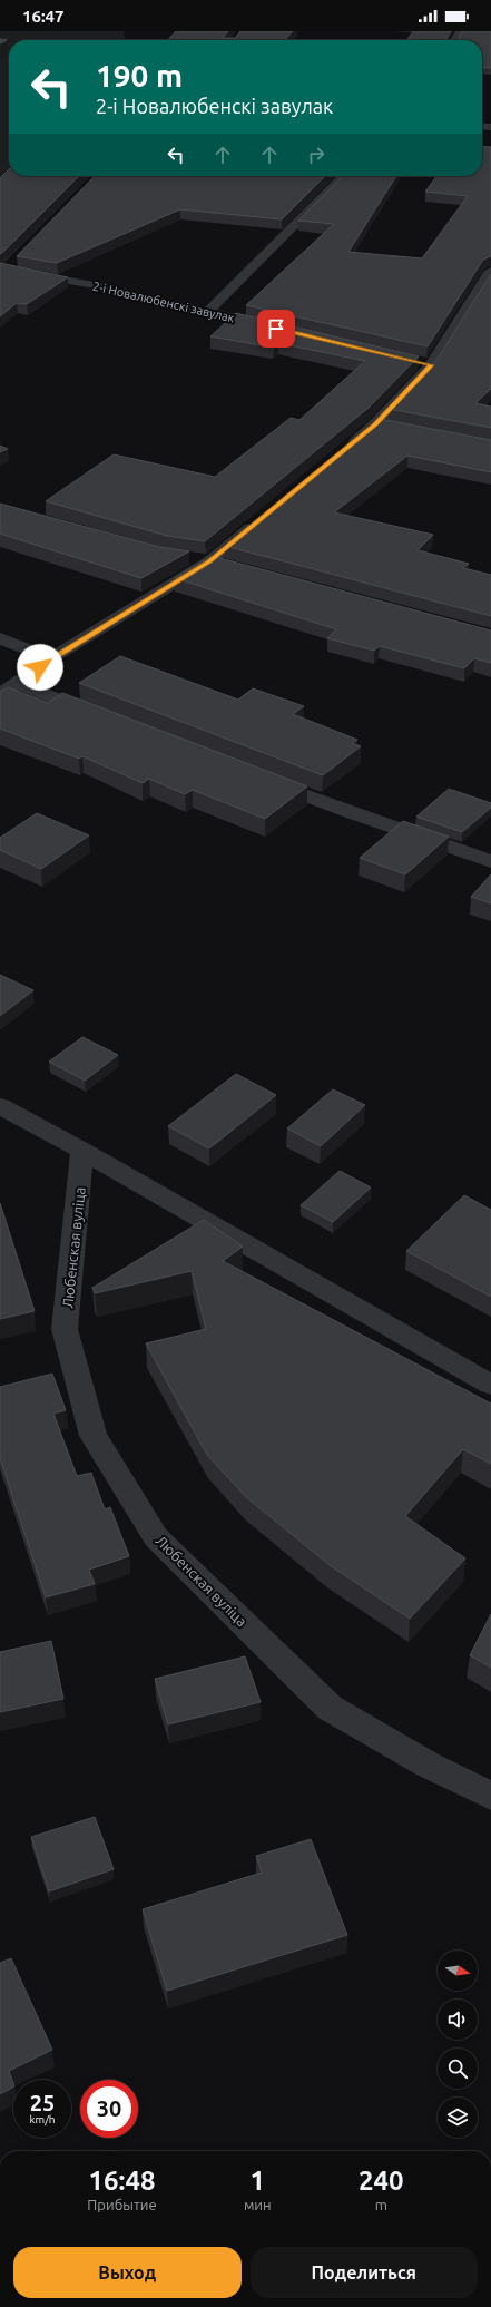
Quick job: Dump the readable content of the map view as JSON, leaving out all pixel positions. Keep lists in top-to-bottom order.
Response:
{
  "streets": {
    "street": ["2-і Новалюбенскі завулак", "Любенская вуліца"]
  },
  "north": "right",
  "page": {
    "status": "16:47",
    "turn": ["190 m", "2-і Новалюбенскі завулак"],
    "speed": "25 km/h",
    "limit": "30",
    "eta": [
      "16:48",
      "Прибытие",
      "1",
      "мин",
      "240",
      "m"
    ],
    "buttons": ["Выход", "Поделиться"]
  }
}
